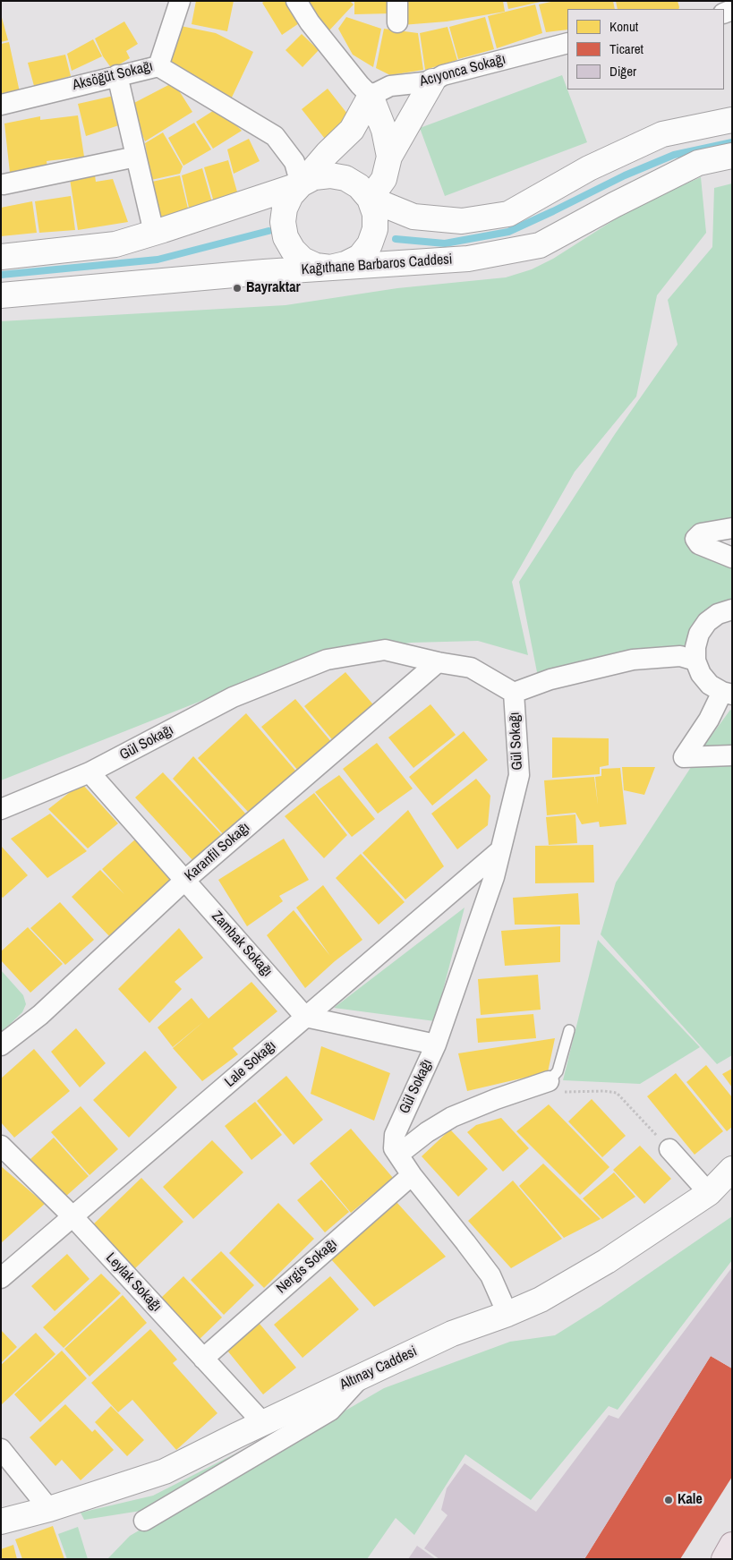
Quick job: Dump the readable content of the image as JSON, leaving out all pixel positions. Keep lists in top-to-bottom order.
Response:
{
  "streets": {
    "main road": ["Kağıthane Barbaros Caddesi", "Altınay Caddesi"],
    "street": [
      "Acıyonca Sokağı",
      "Aksöğüt Sokağı",
      "Gül Sokağı",
      "Karanfil Sokağı",
      "Zambak Sokağı",
      "Lale Sokağı",
      "Nergis Sokağı",
      "Leylak Sokağı"
    ]
  },
  "crossings": [
    ["Gül Sokağı", "Karanfil Sokağı"],
    ["Gül Sokağı", "Zambak Sokağı"],
    ["Gül Sokağı", "Lale Sokağı"],
    ["Gül Sokağı", "Nergis Sokağı"],
    ["Gül Sokağı", "Altınay Caddesi"],
    ["Karanfil Sokağı", "Zambak Sokağı"],
    ["Zambak Sokağı", "Lale Sokağı"],
    ["Lale Sokağı", "Leylak Sokağı"],
    ["Nergis Sokağı", "Leylak Sokağı"],
    ["Leylak Sokağı", "Altınay Caddesi"]
  ],
  "places": ["Bayraktar", "Kale"],
  "legend": ["Konut", "Ticaret", "Diğer"]
}
